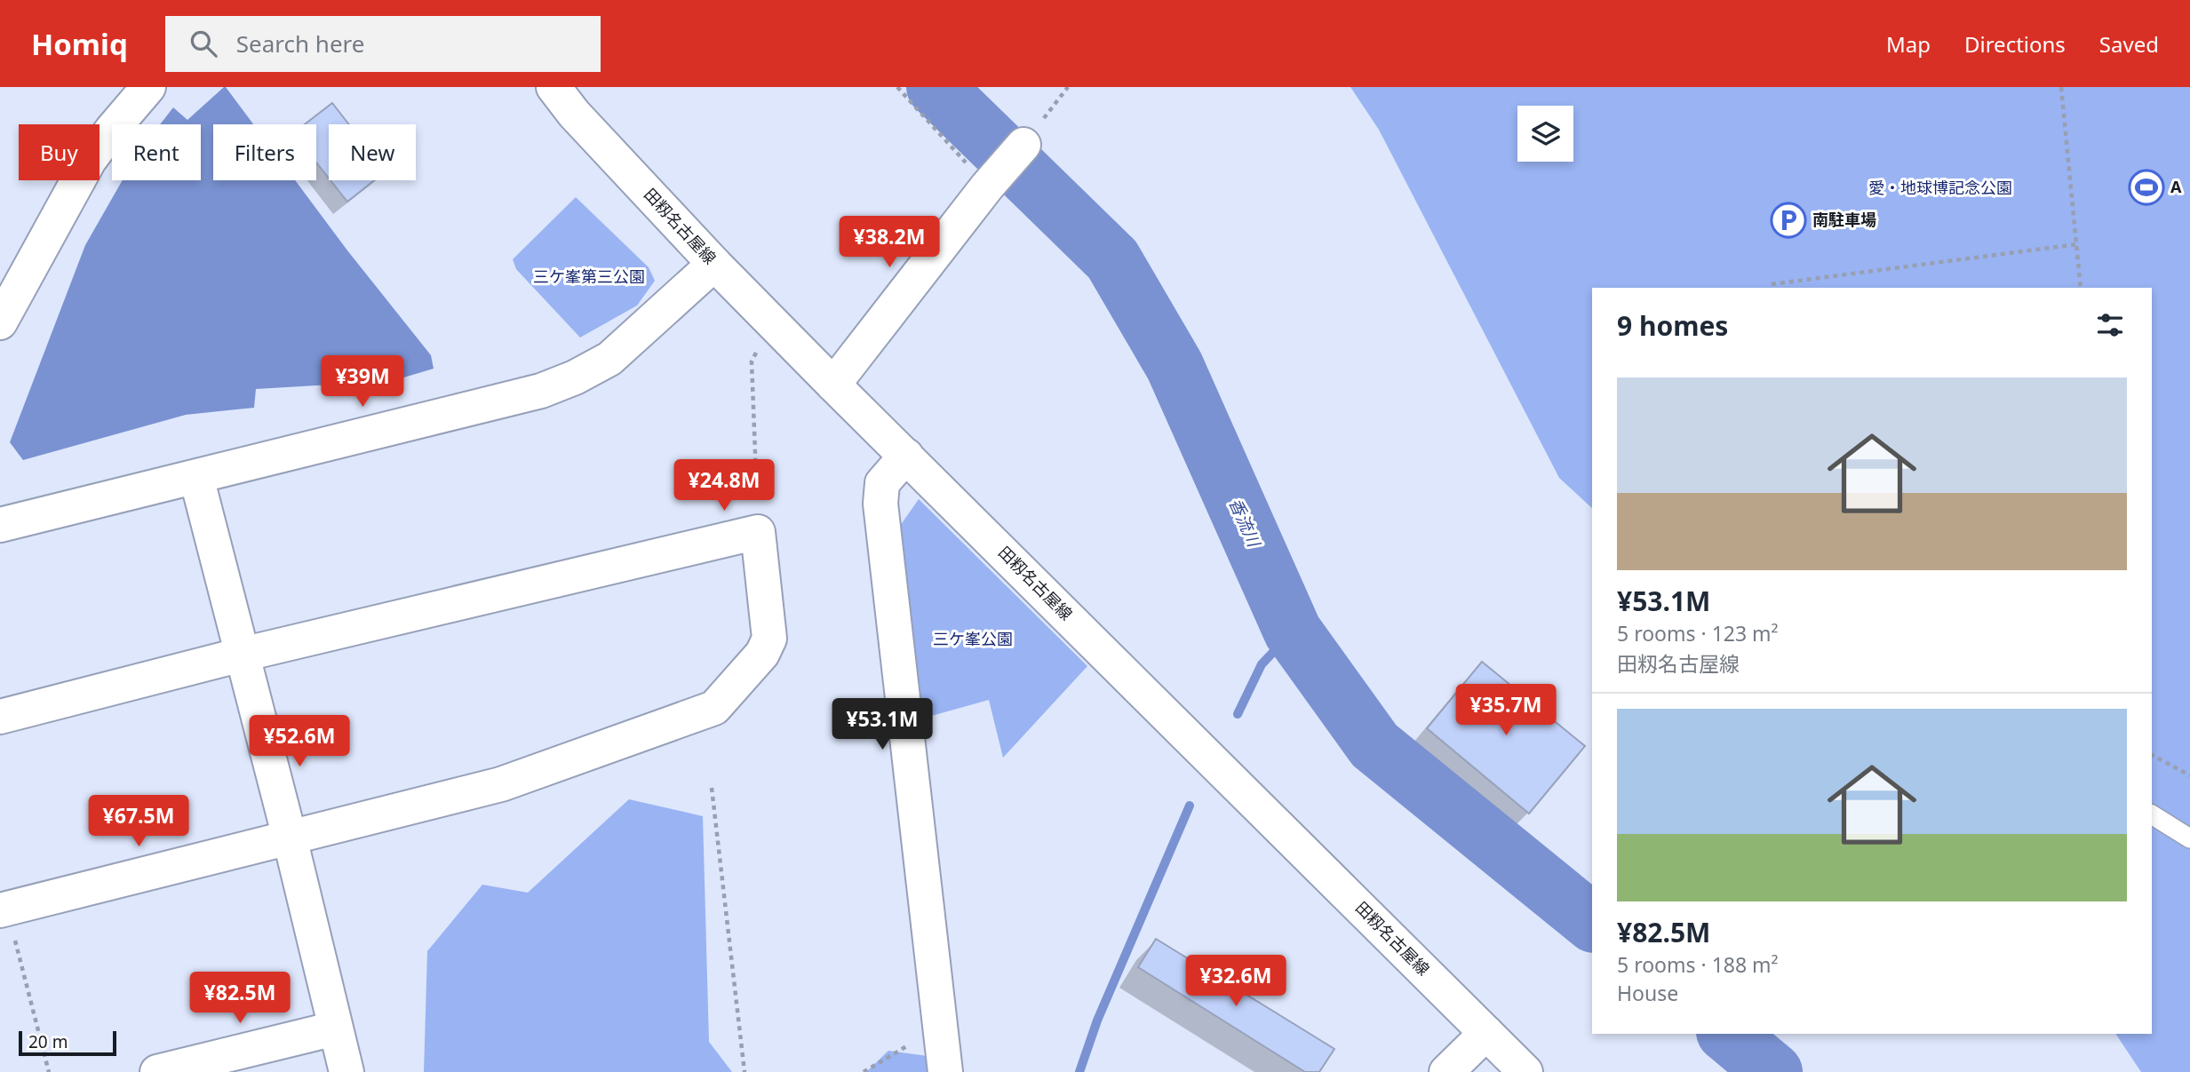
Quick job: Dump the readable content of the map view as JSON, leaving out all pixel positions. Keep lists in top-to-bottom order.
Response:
{
  "streets": {
    "street": ["田籾名古屋線"]
  },
  "water": ["香流川"],
  "parks": ["愛・地球博記念公園", "三ケ峯第三公園", "三ケ峯公園"],
  "places": {
    "sports": ["A"],
    "parking": ["南駐車場"]
  },
  "scale_bar": "20 m",
  "page": {
    "header": "Homiq",
    "search": "Search here",
    "nav": ["Map", "Directions", "Saved"],
    "chip": [
      "Buy",
      "Rent",
      "Filters",
      "New"
    ],
    "price": [
      "¥38.2M",
      "¥39M",
      "¥24.8M",
      "¥35.7M",
      "¥53.1M",
      "¥52.6M",
      "¥67.5M",
      "¥32.6M",
      "¥82.5M"
    ],
    "heading": "9 homes",
    "list": [
      {
        "name": "¥53.1M",
        "note": "5 rooms · 123 m² · 田籾名古屋線"
      },
      {
        "name": "¥82.5M",
        "note": "5 rooms · 188 m² · House"
      }
    ],
    "scale": "20 m"
  }
}
